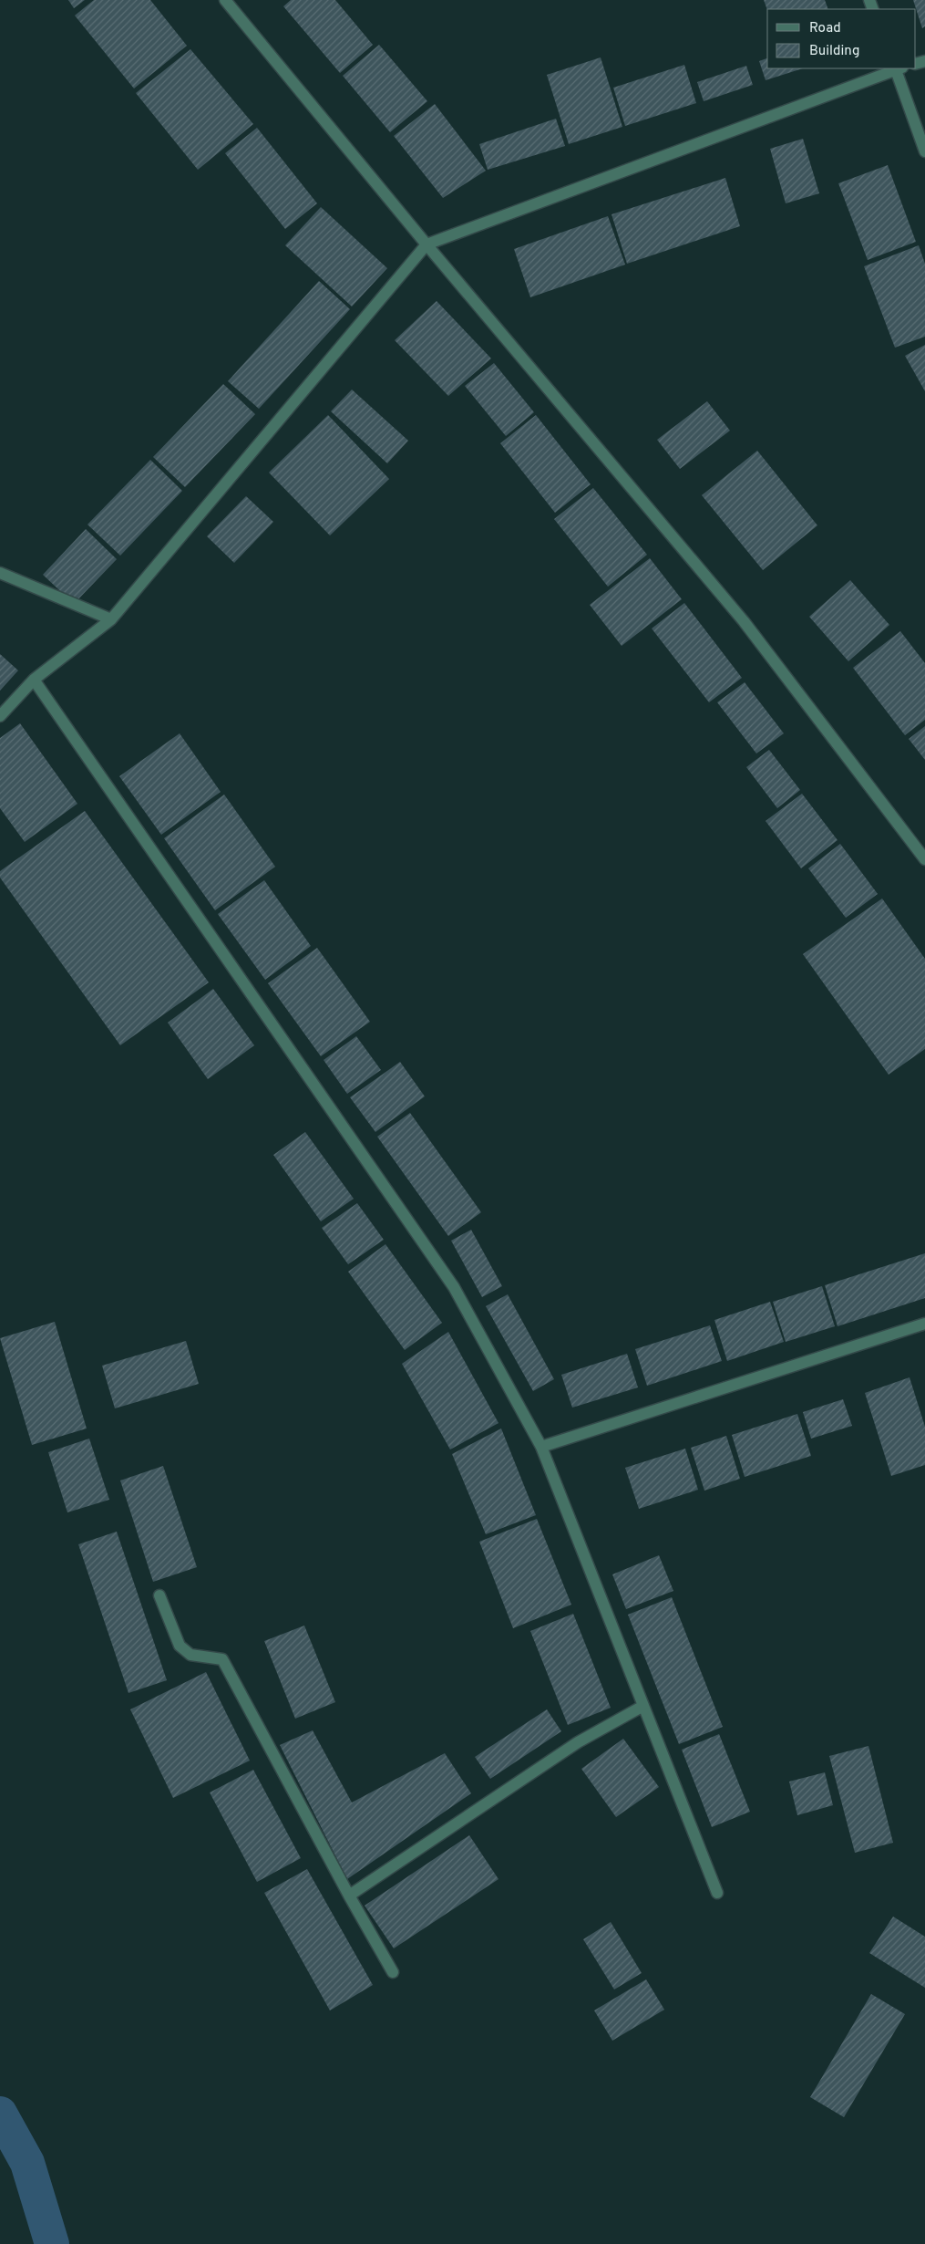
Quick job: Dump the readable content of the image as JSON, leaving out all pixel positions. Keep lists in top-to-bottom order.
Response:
{
  "legend": ["Road", "Building"]
}
